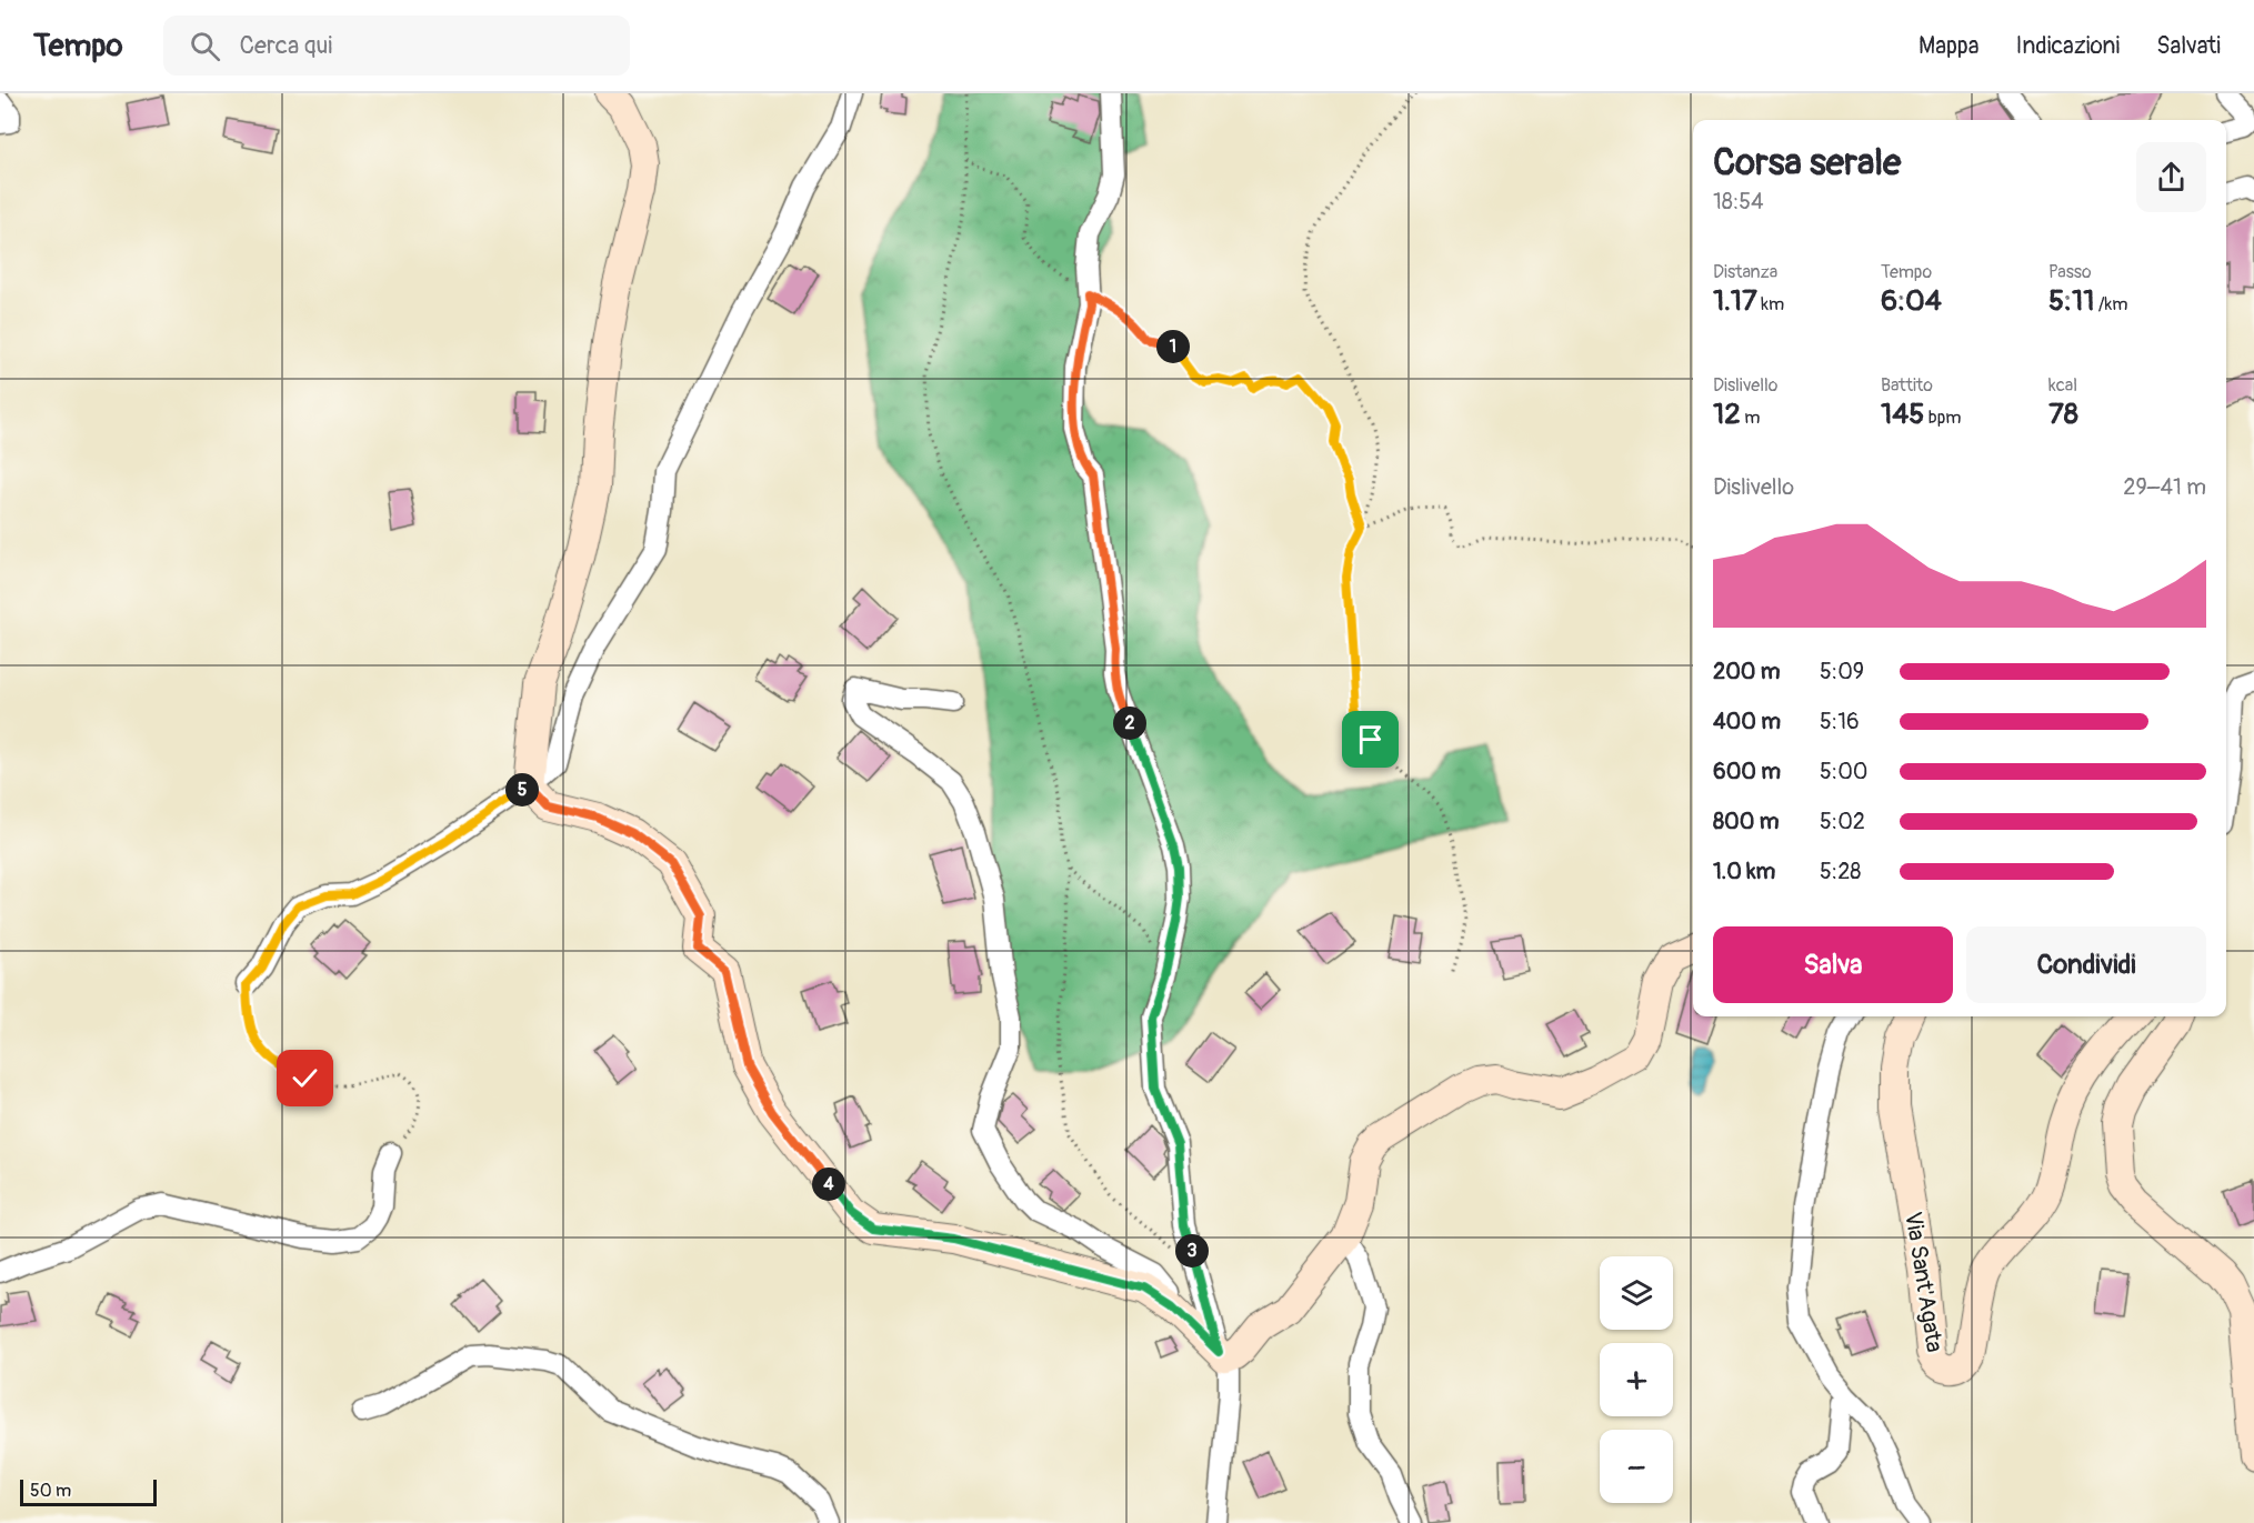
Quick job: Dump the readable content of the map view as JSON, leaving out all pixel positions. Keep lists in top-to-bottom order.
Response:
{
  "streets": {
    "street": ["Via Sant'Agata"]
  },
  "scale_bar": "50 m",
  "page": {
    "header": "Tempo",
    "search": "Cerca qui",
    "nav": ["Mappa", "Indicazioni", "Salvati"],
    "heading": ["Corsa serale", "18:54"],
    "stats": [
      ["Distanza", "1.17 km"],
      ["Tempo", "6:04"],
      ["Passo", "5:11 /km"],
      ["Dislivello", "12 m"],
      ["Battito", "145 bpm"],
      ["kcal", "78"]
    ],
    "pins": [
      "1",
      "2",
      "5",
      "4",
      "3"
    ],
    "chart": ["Dislivello", "29–41 m"],
    "list": [
      {
        "name": "200 m",
        "note": "5:09"
      },
      {
        "name": "400 m",
        "note": "5:16"
      },
      {
        "name": "600 m",
        "note": "5:00"
      },
      {
        "name": "800 m",
        "note": "5:02"
      },
      {
        "name": "1.0 km",
        "note": "5:28"
      }
    ],
    "buttons": ["Salva", "Condividi"],
    "map_buttons": ["+", "−"],
    "scale": "50 m"
  }
}
